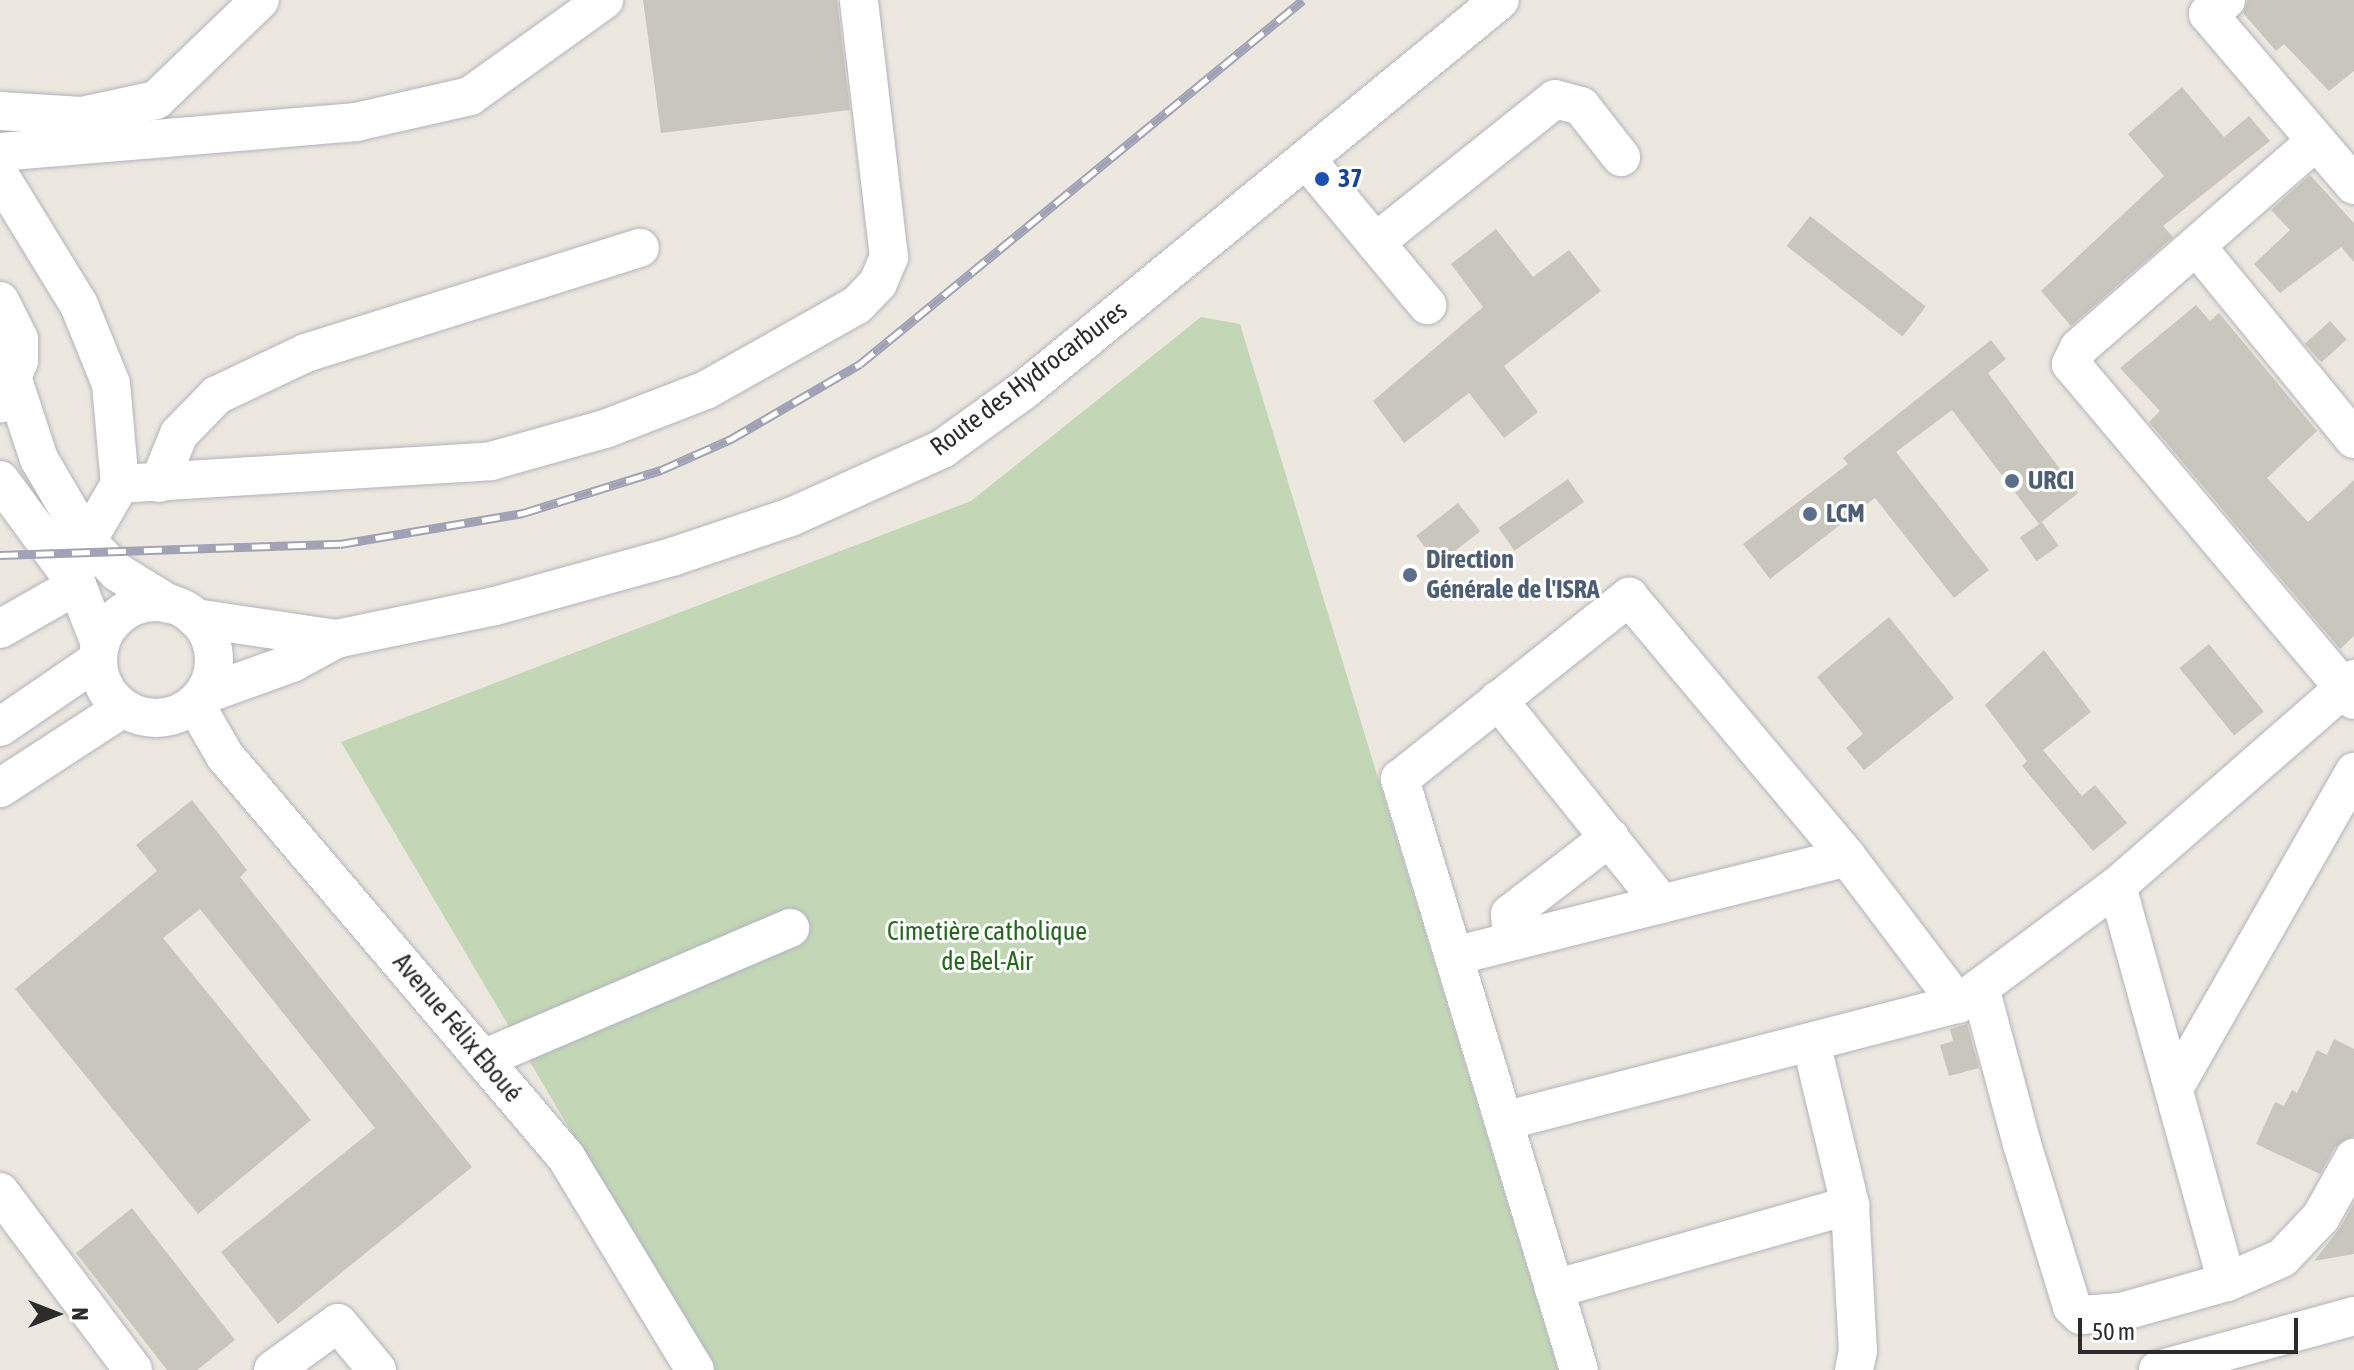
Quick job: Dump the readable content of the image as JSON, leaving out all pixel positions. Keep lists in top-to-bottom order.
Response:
{
  "streets": {
    "street": ["Route des Hydrocarbures", "Avenue Félix Eboué"]
  },
  "crossings": [
    ["Route des Hydrocarbures", "Avenue Félix Eboué"]
  ],
  "parks": ["Cimetière catholique de Bel-Air"],
  "places": [
    "37",
    "URCI",
    "LCM",
    "Direction Générale de l'ISRA"
  ],
  "scale_bar": "50 m",
  "north": "right"
}
